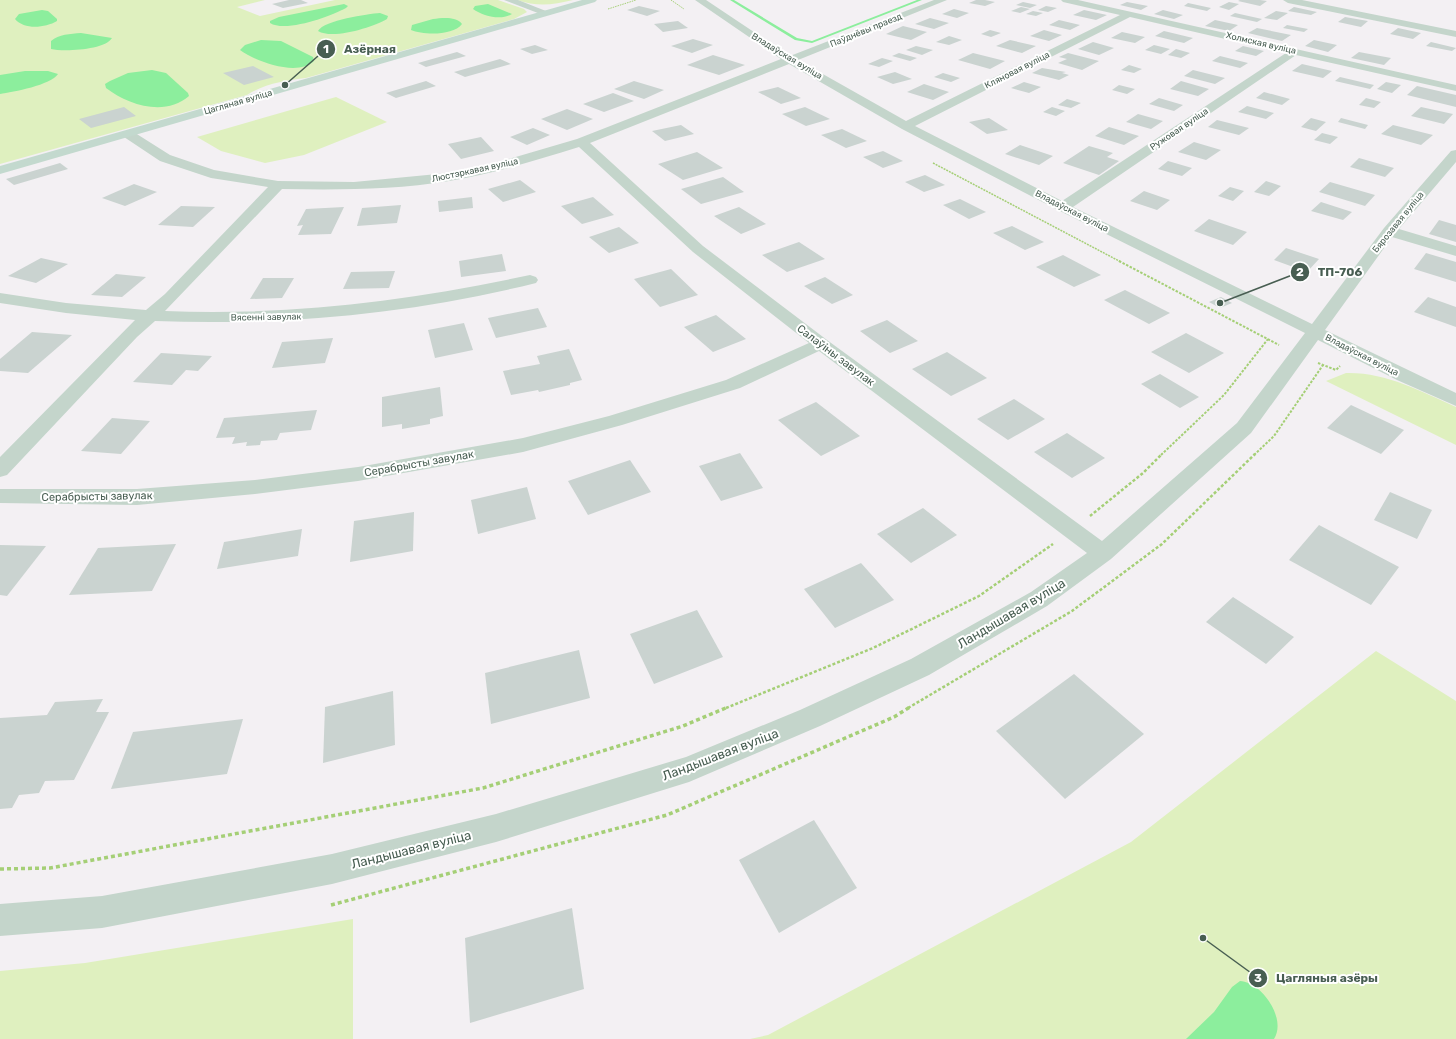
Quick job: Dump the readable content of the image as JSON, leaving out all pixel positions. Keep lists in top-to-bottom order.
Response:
{
  "streets": {
    "street": [
      "Паўднёвы праезд",
      "Холмская вуліца",
      "Владаўская вуліца",
      "Кляновая вуліца",
      "Цагляная вуліца",
      "Ружовая вуліца",
      "Люстэркавая вуліца",
      "Бярозавая вуліца",
      "Вясенні завулак",
      "Салаўіны завулак",
      "Серабрысты завулак",
      "Ландышавая вуліца"
    ]
  },
  "crossings": [
    ["Паўднёвы праезд", "Владаўская вуліца"],
    ["Паўднёвы праезд", "Люстэркавая вуліца"],
    ["Холмская вуліца", "Кляновая вуліца"],
    ["Холмская вуліца", "Ружовая вуліца"],
    ["Владаўская вуліца", "Кляновая вуліца"],
    ["Владаўская вуліца", "Ружовая вуліца"],
    ["Владаўская вуліца", "Люстэркавая вуліца"],
    ["Владаўская вуліца", "Бярозавая вуліца"],
    ["Владаўская вуліца", "Ландышавая вуліца"],
    ["Цагляная вуліца", "Люстэркавая вуліца"],
    ["Люстэркавая вуліца", "Салаўіны завулак"],
    ["Бярозавая вуліца", "Ландышавая вуліца"],
    ["Салаўіны завулак", "Серабрысты завулак"],
    ["Салаўіны завулак", "Ландышавая вуліца"]
  ],
  "places": ["Азёрная", "ТП-706", "Цагляныя азёры"]
}
